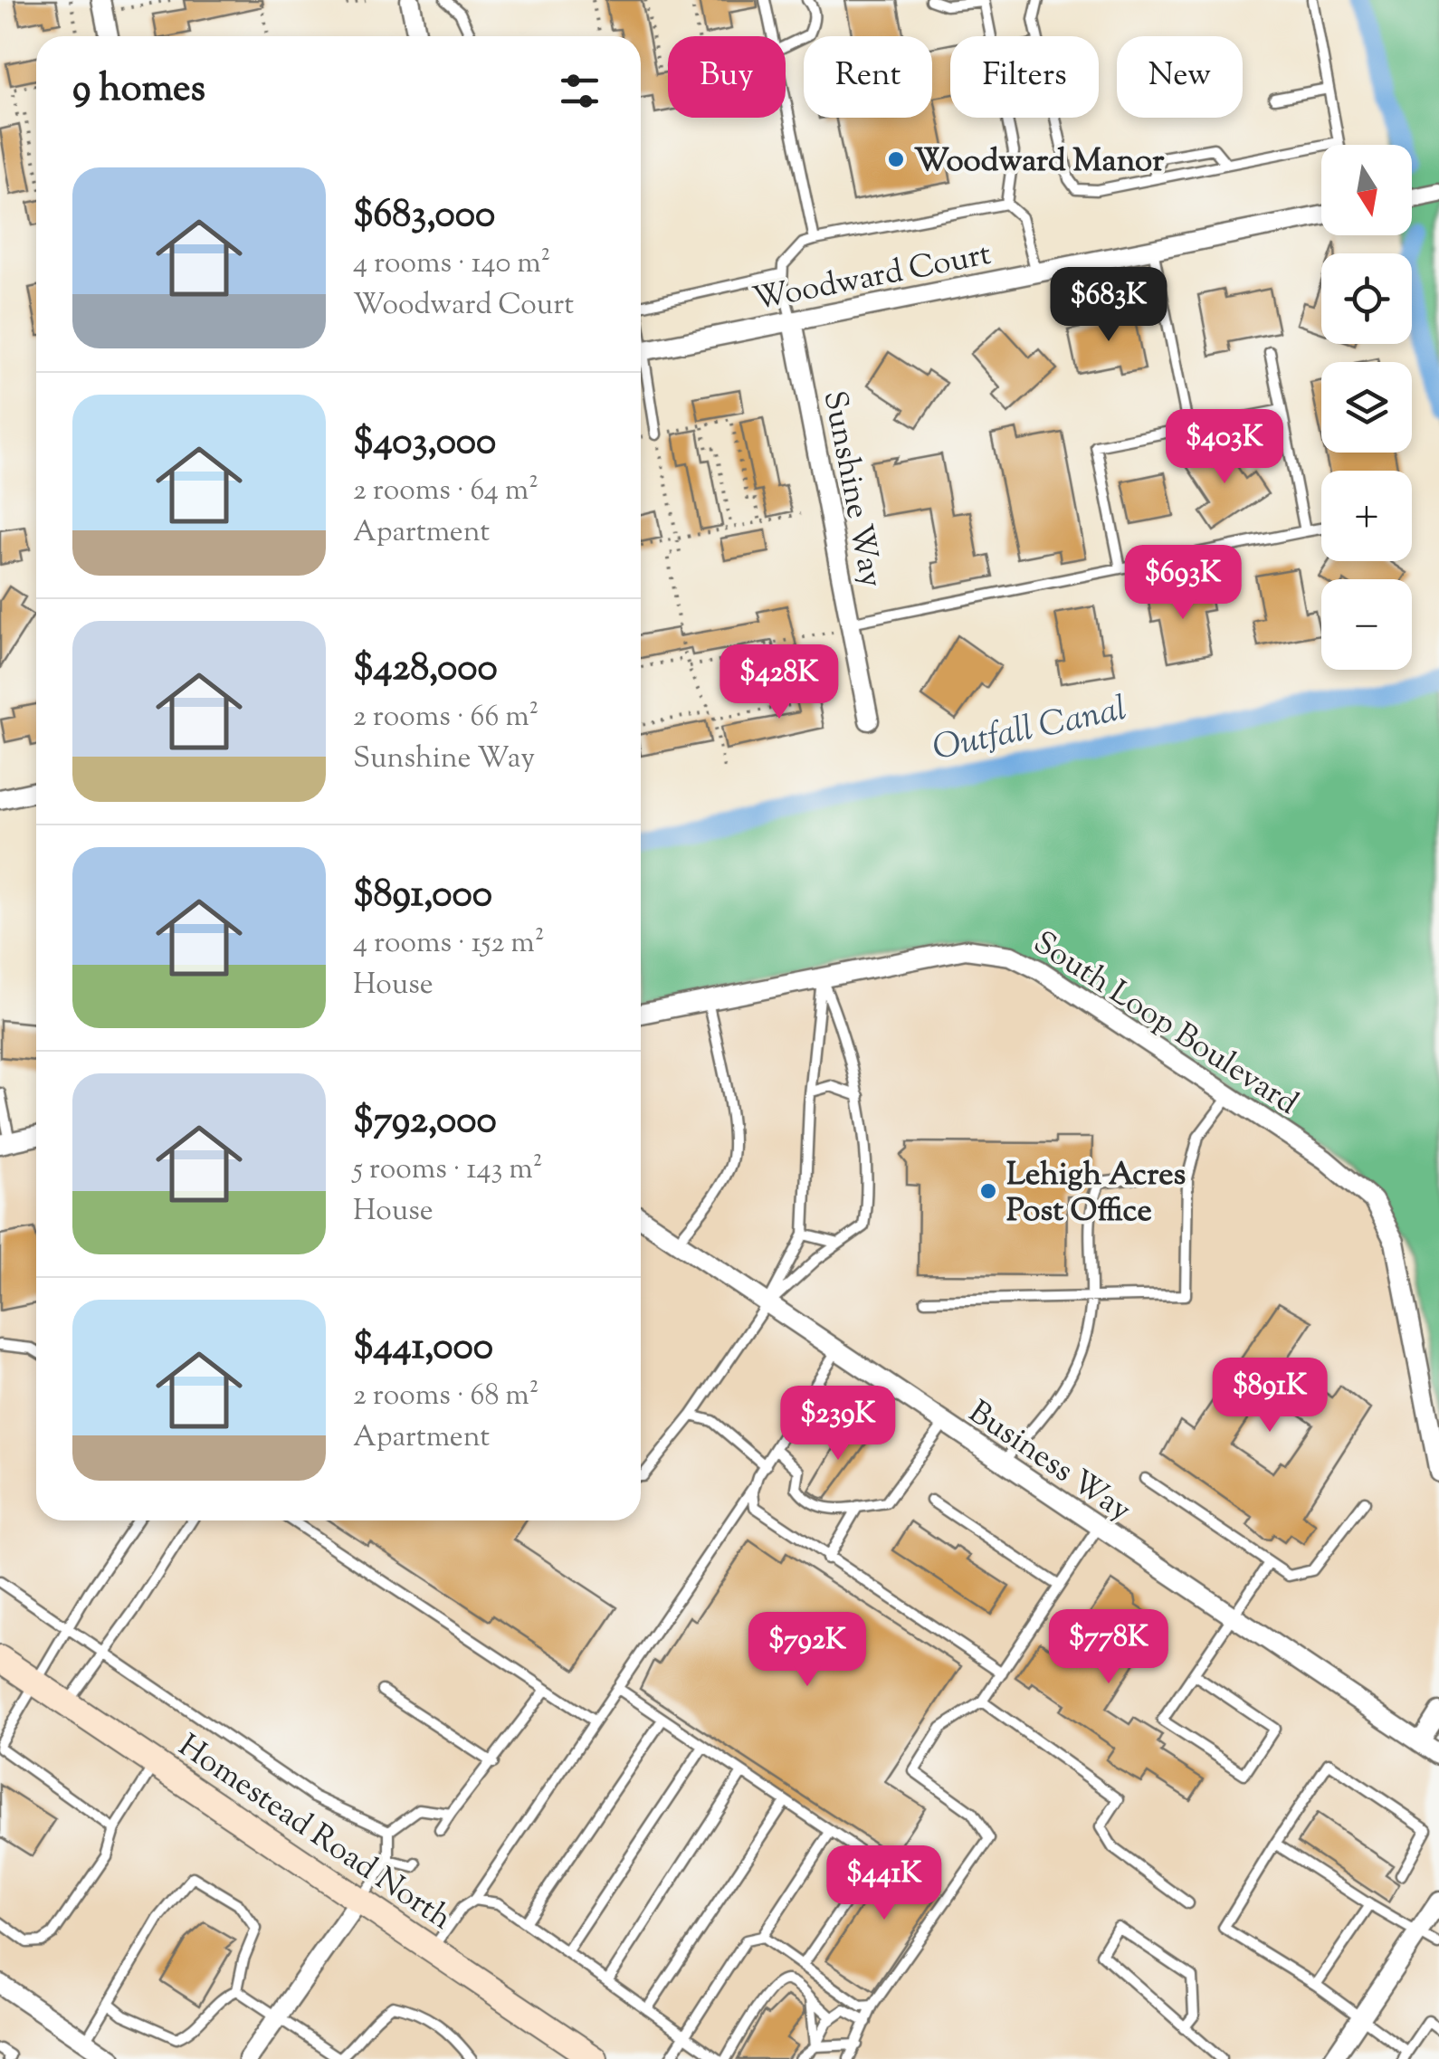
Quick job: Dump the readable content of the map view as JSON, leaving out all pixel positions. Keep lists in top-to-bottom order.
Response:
{
  "streets": {
    "main road": ["Homestead Road North"],
    "street": [
      "Woodward Court",
      "Sunshine Way",
      "South Loop Boulevard",
      "Business Way"
    ]
  },
  "crossings": [
    ["Woodward Court", "Sunshine Way"]
  ],
  "water": ["Outfall Canal"],
  "places": ["Woodward Manor", "Lehigh Acres Post Office"],
  "north": "bottom",
  "page": {
    "chip": [
      "Buy",
      "Rent",
      "Filters",
      "New"
    ],
    "heading": "9 homes",
    "map_buttons": ["+", "−"],
    "list": [
      {
        "name": "$683,000",
        "note": "4 rooms · 140 m² · Woodward Court"
      },
      {
        "name": "$403,000",
        "note": "2 rooms · 64 m² · Apartment"
      },
      {
        "name": "$428,000",
        "note": "2 rooms · 66 m² · Sunshine Way"
      },
      {
        "name": "$891,000",
        "note": "4 rooms · 152 m² · House"
      },
      {
        "name": "$792,000",
        "note": "5 rooms · 143 m² · House"
      },
      {
        "name": "$441,000",
        "note": "2 rooms · 68 m² · Apartment"
      }
    ],
    "price": [
      "$683K",
      "$403K",
      "$693K",
      "$428K",
      "$891K",
      "$239K",
      "$778K",
      "$792K",
      "$441K"
    ]
  }
}
